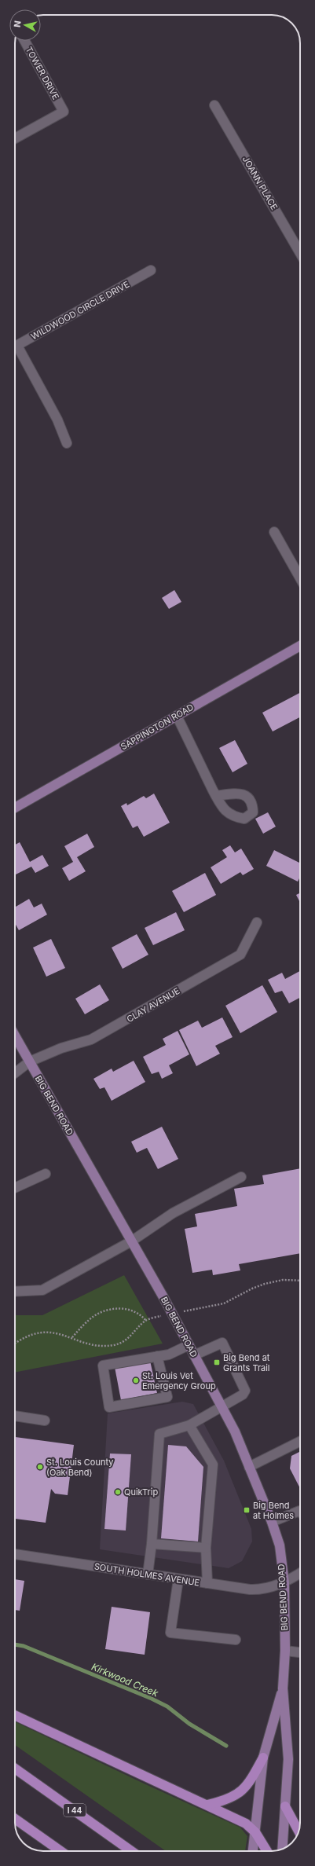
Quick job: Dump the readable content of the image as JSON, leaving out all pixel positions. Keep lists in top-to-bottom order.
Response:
{
  "streets": {
    "highway": ["I 44"],
    "main road": ["SAPPINGTON ROAD", "BIG BEND ROAD"],
    "street": [
      "TOWER DRIVE",
      "JOANN PLACE",
      "WILDWOOD CIRCLE DRIVE",
      "CLAY AVENUE",
      "SOUTH HOLMES AVENUE"
    ]
  },
  "crossings": [
    ["CLAY AVENUE", "BIG BEND ROAD"],
    ["BIG BEND ROAD", "SOUTH HOLMES AVENUE"]
  ],
  "water": ["Kirkwood Creek"],
  "places": {
    "transit": ["Big Bend at Grants Trail", "Big Bend at Holmes"],
    "other": ["St. Louis Vet Emergency Group", "St. Louis County (Oak Bend)", "QuikTrip"]
  },
  "north": "left"
}
